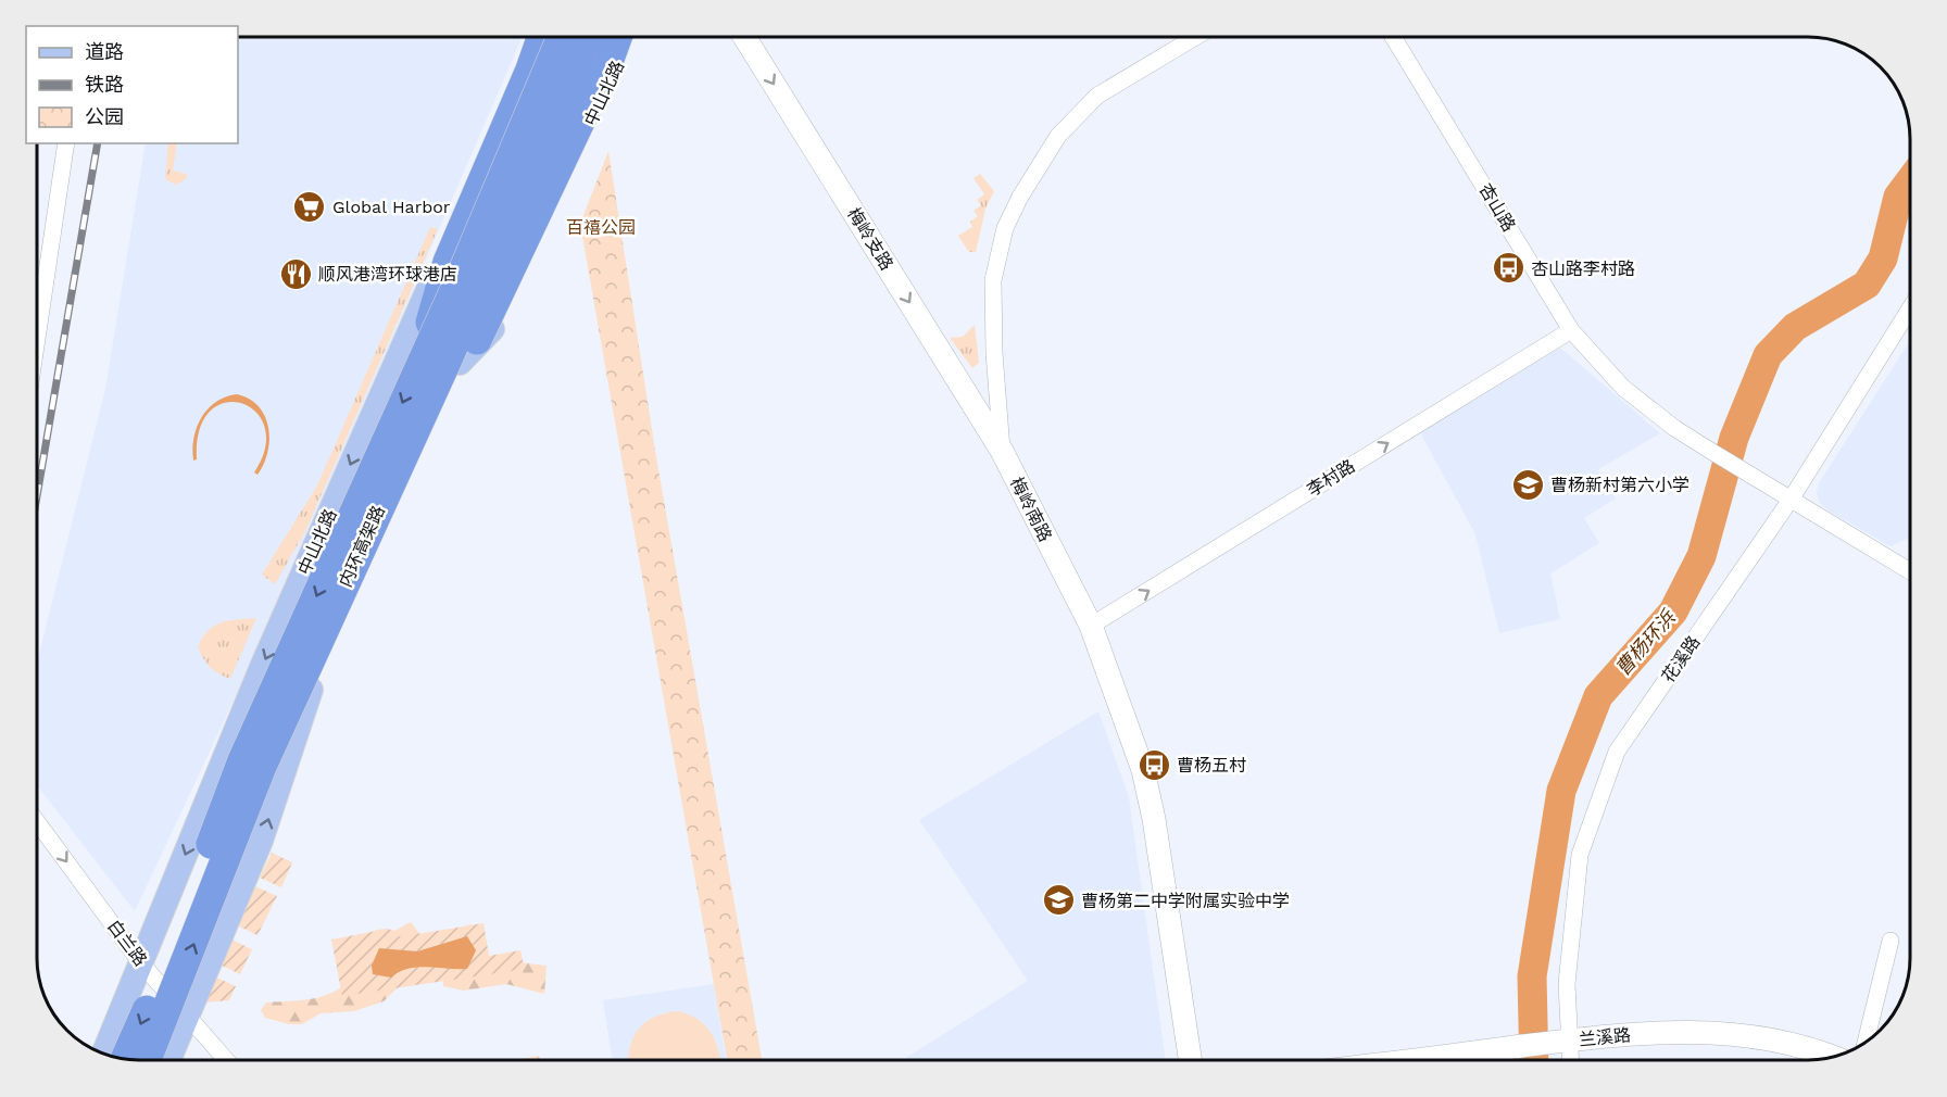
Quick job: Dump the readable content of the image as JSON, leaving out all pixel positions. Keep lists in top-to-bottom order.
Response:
{
  "streets": {
    "highway": ["内环高架路"],
    "main road": ["中山北路"],
    "street": [
      "杏山路",
      "梅岭支路",
      "李村路",
      "梅岭南路",
      "花溪路",
      "白兰路",
      "兰溪路"
    ]
  },
  "crossings": [
    ["中山北路", "白兰路"],
    ["杏山路", "李村路"],
    ["杏山路", "花溪路"],
    ["梅岭支路", "梅岭南路"],
    ["李村路", "梅岭南路"],
    ["花溪路", "兰溪路"]
  ],
  "one_way": ["梅岭支路", "李村路", "白兰路"],
  "water": ["曹杨环浜"],
  "parks": ["百禧公园"],
  "places": {
    "supermarket": ["Global Harbor"],
    "bus stop": ["杏山路李村路", "曹杨五村"],
    "restaurant": ["顺风港湾环球港店"],
    "school or university": ["曹杨新村第六小学", "曹杨第二中学附属实验中学"]
  },
  "legend": ["道路", "铁路", "公园"]
}
